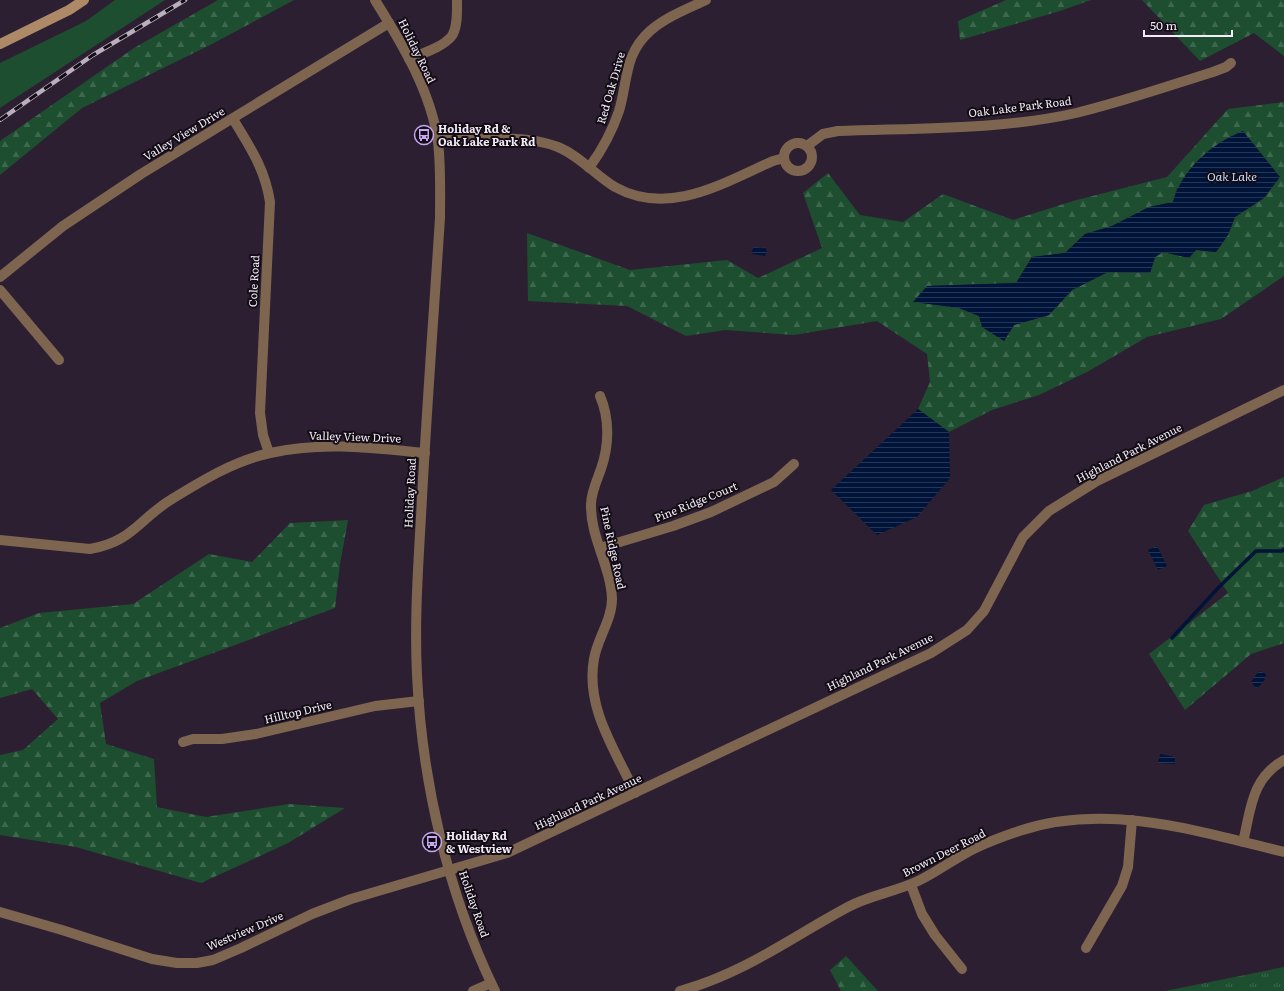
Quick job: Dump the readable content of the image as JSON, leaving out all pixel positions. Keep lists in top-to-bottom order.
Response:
{
  "streets": {
    "street": [
      "Holiday Road",
      "Red Oak Drive",
      "Oak Lake Park Road",
      "Valley View Drive",
      "Cole Road",
      "Highland Park Avenue",
      "Pine Ridge Court",
      "Pine Ridge Road",
      "Hilltop Drive",
      "Brown Deer Road",
      "Westview Drive"
    ]
  },
  "crossings": [
    ["Holiday Road", "Valley View Drive"],
    ["Holiday Road", "Highland Park Avenue"],
    ["Holiday Road", "Hilltop Drive"],
    ["Holiday Road", "Westview Drive"],
    ["Valley View Drive", "Cole Road"],
    ["Highland Park Avenue", "Pine Ridge Road"],
    ["Highland Park Avenue", "Westview Drive"],
    ["Pine Ridge Court", "Pine Ridge Road"]
  ],
  "water": ["Oak Lake"],
  "places": {
    "bus stop": ["Holiday Rd & Oak Lake Park Rd", "Holiday Rd & Westview"]
  },
  "scale_bar": "50 m"
}
